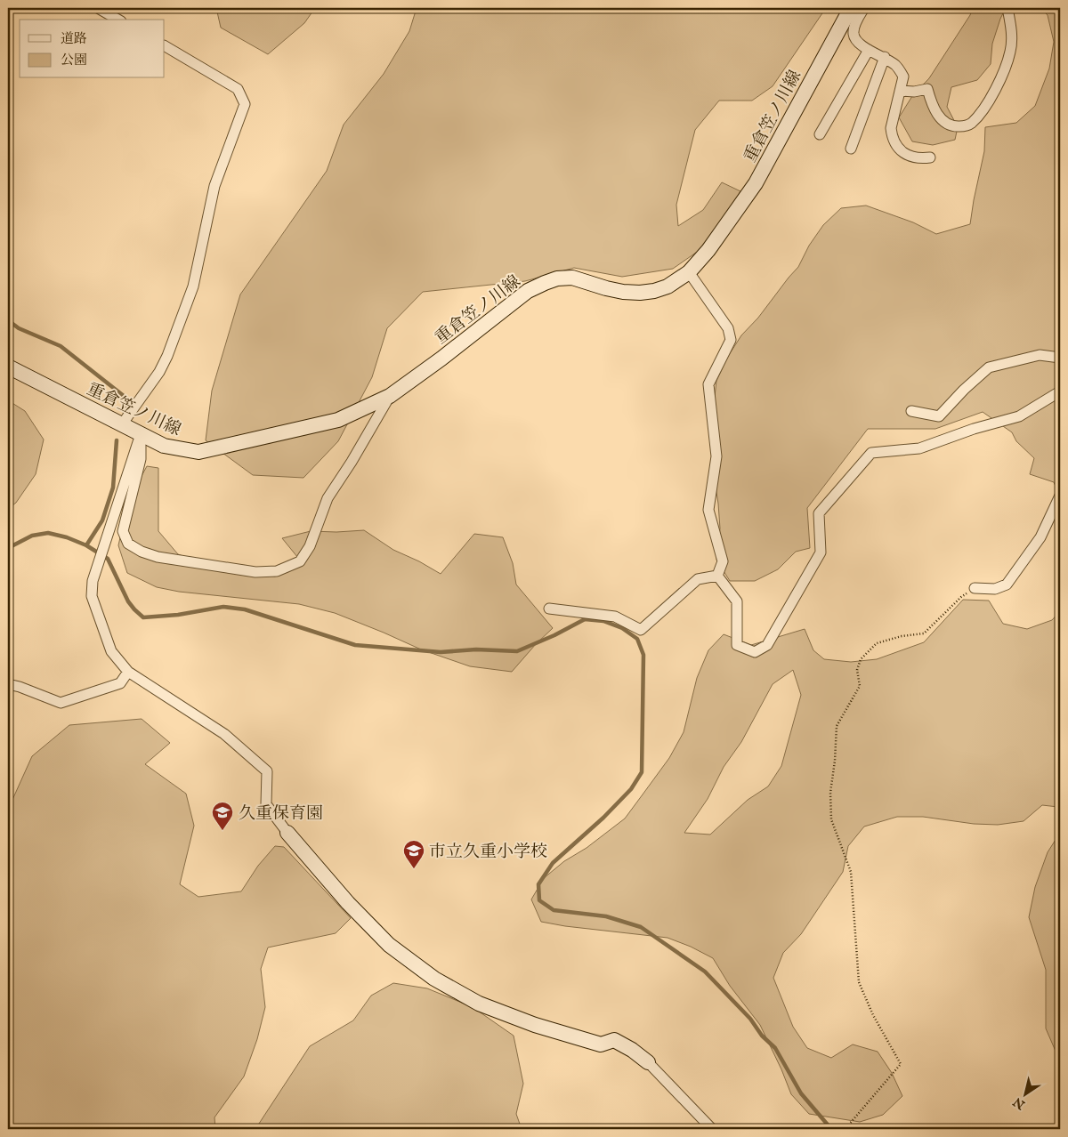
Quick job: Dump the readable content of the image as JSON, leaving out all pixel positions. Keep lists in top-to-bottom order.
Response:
{
  "streets": {
    "main road": ["重倉笠ノ川線"]
  },
  "places": {
    "school or university": ["久重保育園", "市立久重小学校"]
  },
  "legend": ["道路", "公園"],
  "north": "bottom left"
}
